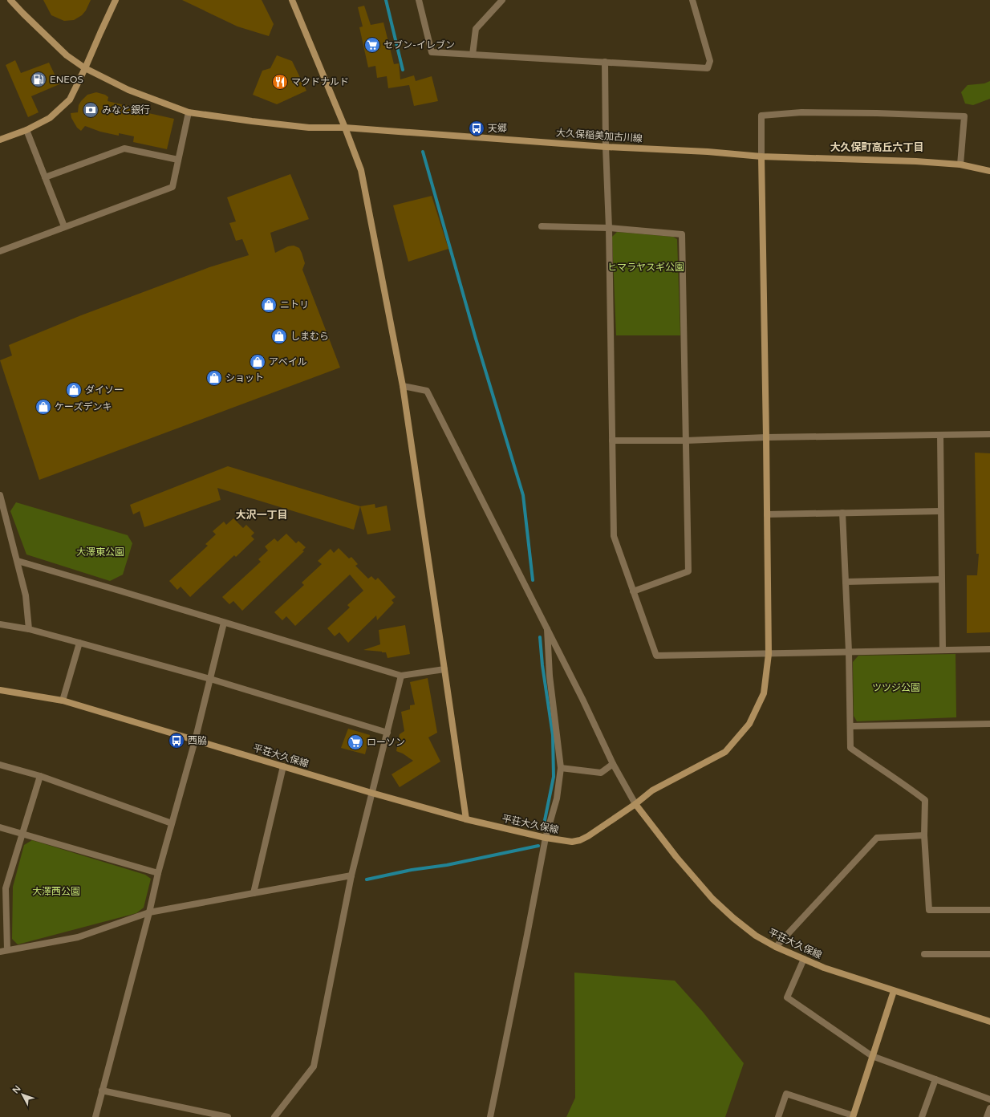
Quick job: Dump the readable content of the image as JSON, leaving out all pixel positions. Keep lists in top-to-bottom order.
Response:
{
  "streets": {
    "street": ["大久保稲美加古川線", "平荘大久保線"]
  },
  "districts": ["大久保町高丘六丁目", "大沢一丁目"],
  "parks": [
    "ヒマラヤスギ公園",
    "大澤東公園",
    "ツツジ公園",
    "大澤西公園"
  ],
  "places": {
    "supermarket": ["セブン-イレブン", "ローソン"],
    "fuel station": ["ENEOS"],
    "restaurant": ["マクドナルド"],
    "bank": ["みなと銀行"],
    "bus stop": ["天郷", "西脇"],
    "shop": [
      "ニトリ",
      "しまむら",
      "アベイル",
      "ショット",
      "ダイソー",
      "ケーズデンキ"
    ]
  },
  "north": "top left"
}
